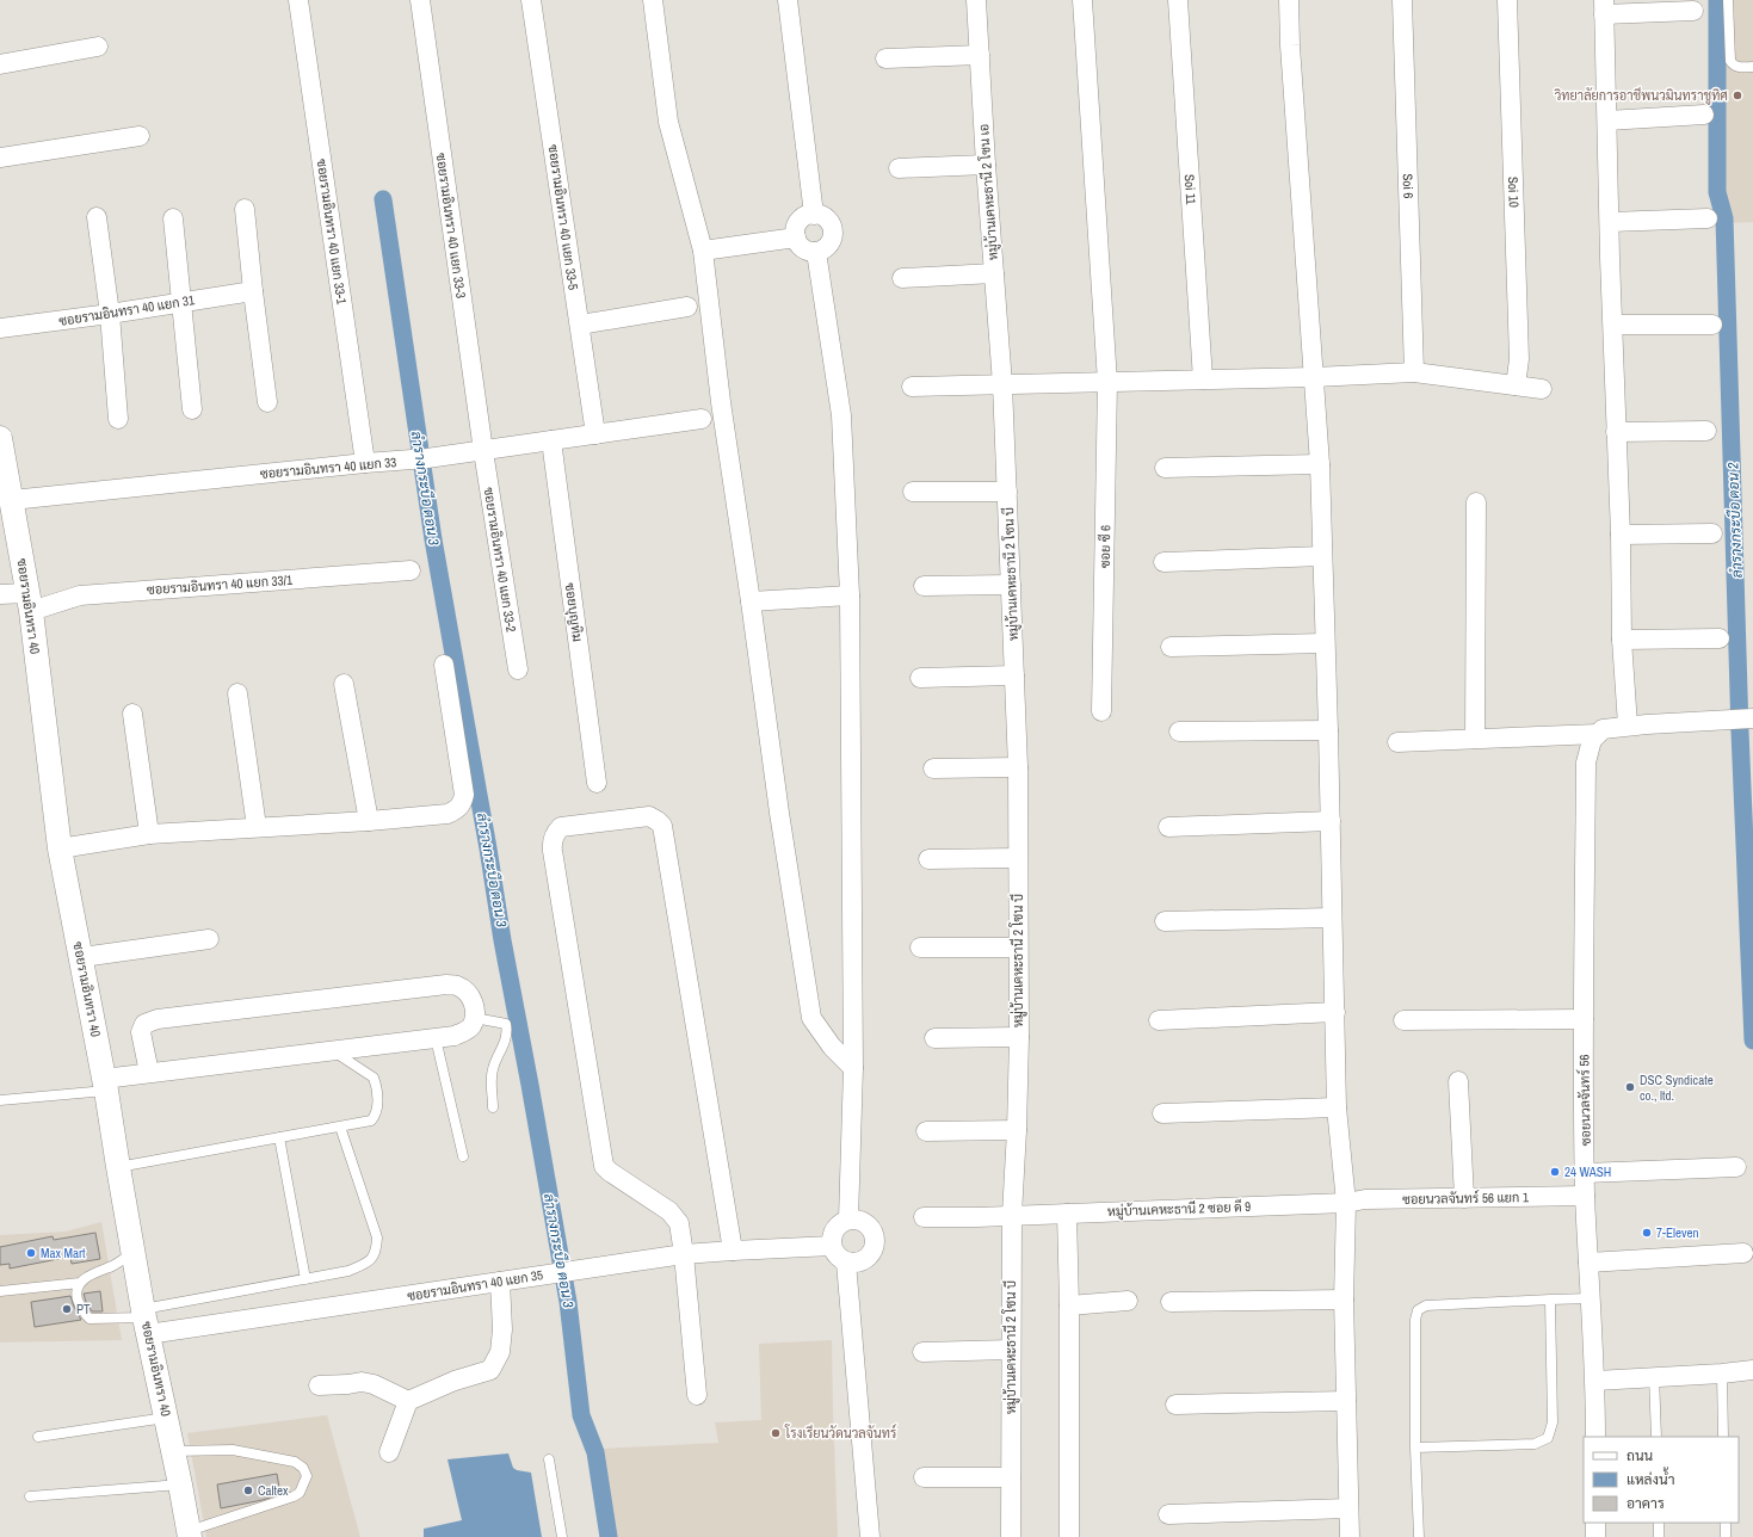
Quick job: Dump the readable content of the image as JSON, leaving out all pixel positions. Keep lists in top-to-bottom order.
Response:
{
  "streets": {
    "street": [
      "Soi 6",
      "Soi 11",
      "หมู่บ้านเคหะธานี 2 โซน เอ",
      "Soi 10",
      "ซอยรามอินทรา 40 แยก 33-5",
      "ซอยรามอินทรา 40 แยก 33-3",
      "ซอยรามอินทรา 40 แยก 33-1",
      "ซอยรามอินทรา 40 แยก 31",
      "ซอยรามอินทรา 40 แยก 33",
      "ซอย ซี 6",
      "ซอยรามอินทรา 40 แยก 33-2",
      "หมู่บ้านเคหะธานี 2 โซน บี",
      "ซอยรามอินทรา 40 แยก 33/1",
      "ซอยรามอินทรา 40",
      "ซอยบุญทิม",
      "ซอยนวลจันทร์ 56",
      "ซอยนวลจันทร์ 56 แยก 1",
      "หมู่บ้านเคหะธานี 2 ซอย ดี 9",
      "ซอยรามอินทรา 40 แยก 35"
    ]
  },
  "crossings": [
    ["หมู่บ้านเคหะธานี 2 โซน เอ", "หมู่บ้านเคหะธานี 2 โซน บี"],
    ["ซอยรามอินทรา 40 แยก 33-5", "ซอยรามอินทรา 40 แยก 33"],
    ["ซอยรามอินทรา 40 แยก 33-3", "ซอยรามอินทรา 40 แยก 33"],
    ["ซอยรามอินทรา 40 แยก 33-3", "ซอยรามอินทรา 40 แยก 33-2"],
    ["ซอยรามอินทรา 40 แยก 33-1", "ซอยรามอินทรา 40 แยก 33"],
    ["ซอยรามอินทรา 40 แยก 33", "ซอยรามอินทรา 40 แยก 33-2"],
    ["ซอยรามอินทรา 40 แยก 33", "ซอยรามอินทรา 40"],
    ["ซอยรามอินทรา 40 แยก 33", "ซอยบุญทิม"],
    ["หมู่บ้านเคหะธานี 2 โซน บี", "หมู่บ้านเคหะธานี 2 ซอย ดี 9"],
    ["ซอยรามอินทรา 40 แยก 33/1", "ซอยรามอินทรา 40"],
    ["ซอยรามอินทรา 40", "ซอยรามอินทรา 40 แยก 35"],
    ["ซอยนวลจันทร์ 56", "ซอยนวลจันทร์ 56 แยก 1"],
    ["ซอยนวลจันทร์ 56 แยก 1", "หมู่บ้านเคหะธานี 2 ซอย ดี 9"]
  ],
  "water": ["ลำรางกระบือ ตอน 3", "ลำรางกระบือ ตอน 2"],
  "places": [
    "วิทยาลัยการอาชีพนวมินทราชูทิศ",
    "DSC Syndicate co., ltd.",
    "24 WASH",
    "7-Eleven",
    "Max Mart",
    "PT",
    "โรงเรียนวัดนวลจันทร์",
    "Caltex"
  ],
  "legend": ["ถนน", "แหล่งน้ำ", "อาคาร"]
}
